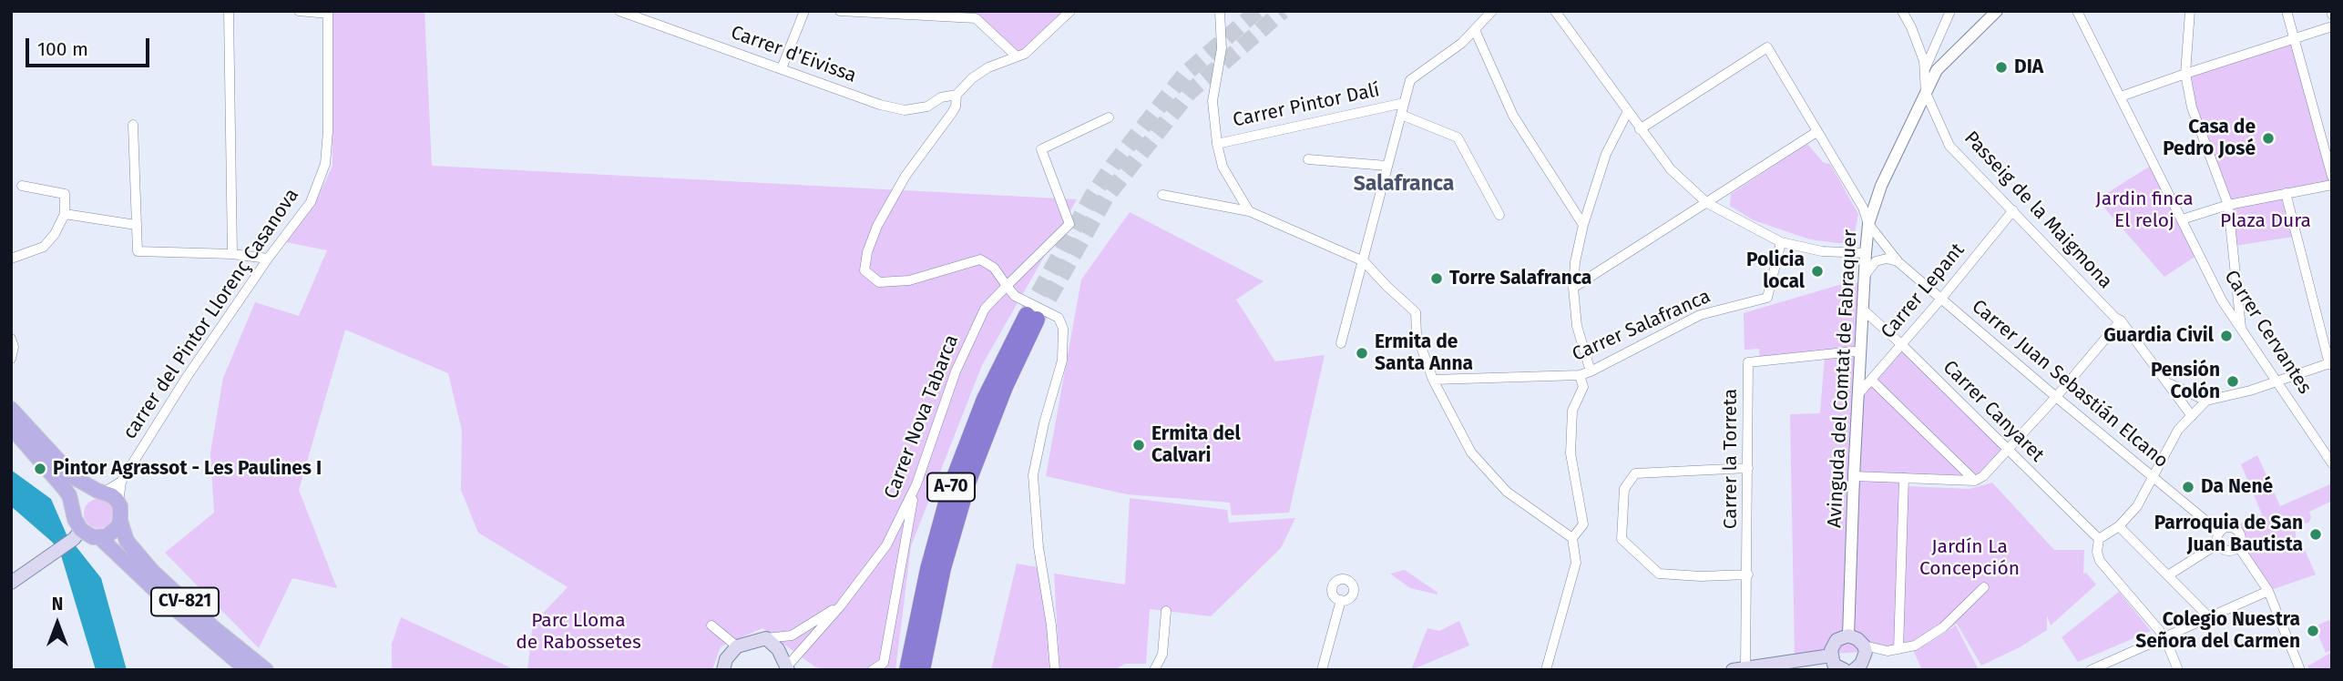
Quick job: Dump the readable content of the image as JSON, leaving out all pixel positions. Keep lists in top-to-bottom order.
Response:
{
  "streets": {
    "highway": ["A-70"],
    "main road": ["CV-821"],
    "street": [
      "Carrer d'Eivissa",
      "Carrer Pintor Dalí",
      "Passeig de la Maigmona",
      "Carrer Lepant",
      "carrer del Pintor Llorenç Casanova",
      "Carrer Salafranca",
      "Carrer Cervantes",
      "Avinguda del Comtat de Fabraquer",
      "Carrer Juan Sebastián Elcano",
      "Carrer Canyaret",
      "Carrer Nova Tabarca",
      "Carrer la Torreta"
    ]
  },
  "crossings": [
    ["Passeig de la Maigmona", "Carrer Lepant"],
    ["Passeig de la Maigmona", "Avinguda del Comtat de Fabraquer"],
    ["Carrer Lepant", "Avinguda del Comtat de Fabraquer"],
    ["Carrer Lepant", "Carrer Juan Sebastián Elcano"],
    ["Carrer Lepant", "Carrer Canyaret"],
    ["Avinguda del Comtat de Fabraquer", "Carrer Juan Sebastián Elcano"],
    ["Avinguda del Comtat de Fabraquer", "Carrer Canyaret"],
    ["Avinguda del Comtat de Fabraquer", "Carrer la Torreta"]
  ],
  "districts": ["Salafranca"],
  "parks": [
    "Jardin finca El reloj",
    "Plaza Dura",
    "Jardín La Concepción",
    "Parc Lloma de Rabossetes"
  ],
  "places": [
    "DIA",
    "Casa de Pedro José",
    "Policia local",
    "Torre Salafranca",
    "Guardia Civil",
    "Ermita de Santa Anna",
    "Pensión Colón",
    "Ermita del Calvari",
    "Pintor Agrassot - Les Paulines I",
    "Da Nené",
    "Parroquia de San Juan Bautista",
    "Colegio Nuestra Señora del Carmen"
  ],
  "scale_bar": "100 m",
  "north": "top"
}
